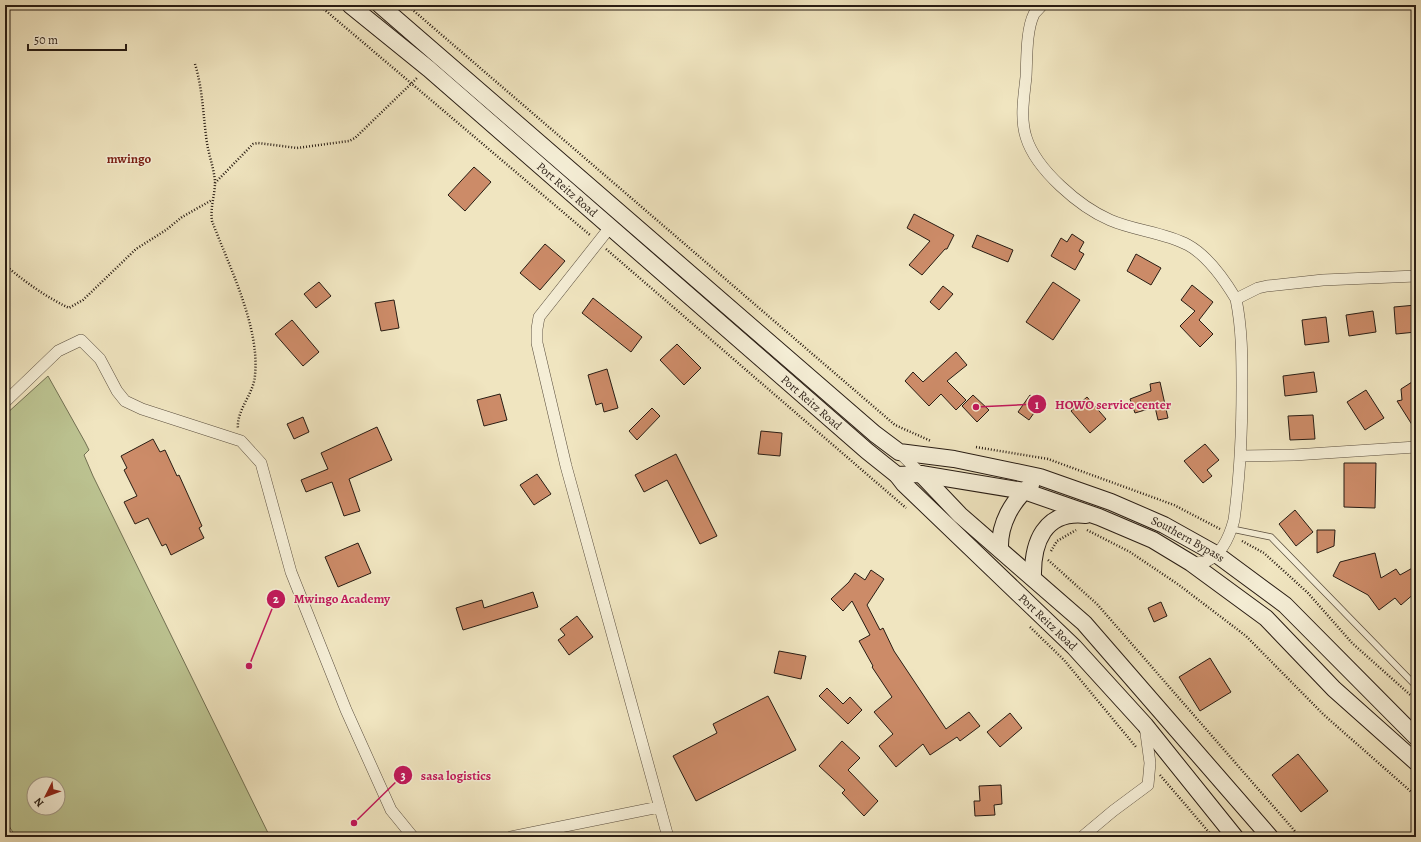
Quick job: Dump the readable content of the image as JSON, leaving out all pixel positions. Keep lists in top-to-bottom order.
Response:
{
  "streets": {
    "main road": ["Port Reitz Road", "Southern Bypass"]
  },
  "crossings": [
    ["Port Reitz Road", "Southern Bypass"]
  ],
  "districts": ["mwingo"],
  "places": ["HOWO service center", "Mwingo Academy", "sasa logistics"],
  "scale_bar": "50 m",
  "north": "bottom left"
}
